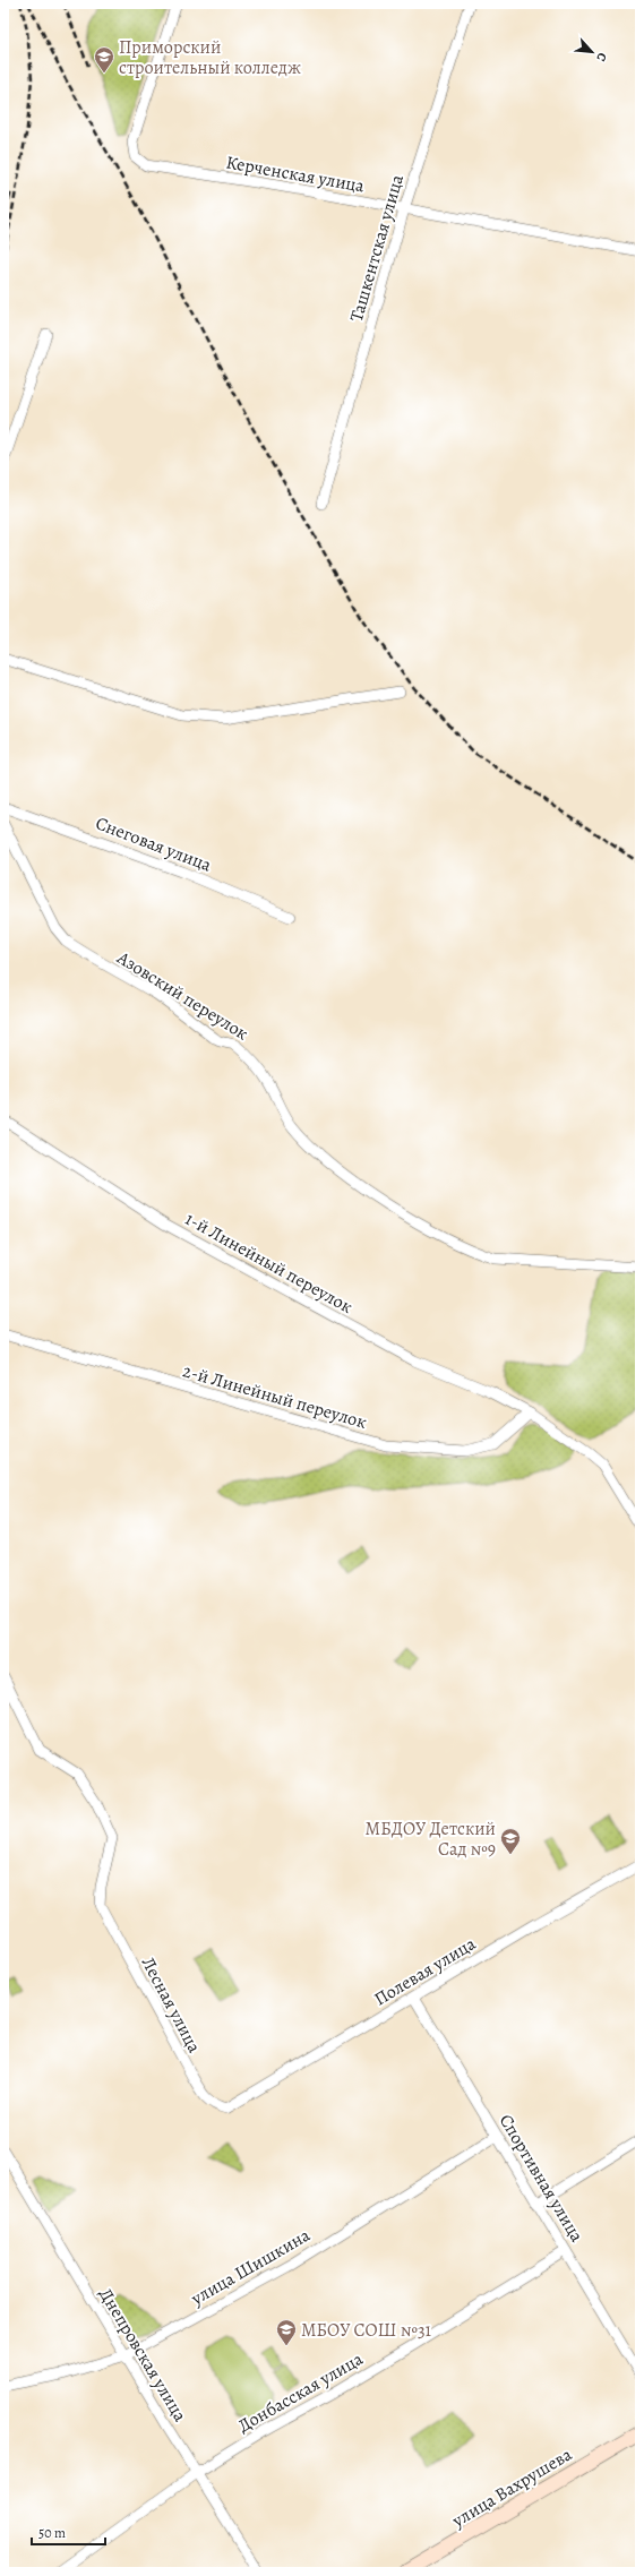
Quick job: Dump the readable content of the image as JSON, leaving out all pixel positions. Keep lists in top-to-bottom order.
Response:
{
  "streets": {
    "main road": ["улица Вахрушева"],
    "street": [
      "Керченская улица",
      "Ташкентская улица",
      "Снеговая улица",
      "Азовский переулок",
      "1-й Линейный переулок",
      "2-й Линейный переулок",
      "Полевая улица",
      "Лесная улица",
      "Спортивная улица",
      "улица Шишкина",
      "Днепровская улица",
      "Донбасская улица"
    ]
  },
  "crossings": [
    ["Керченская улица", "Ташкентская улица"],
    ["1-й Линейный переулок", "2-й Линейный переулок"],
    ["Полевая улица", "Лесная улица"],
    ["Полевая улица", "Спортивная улица"],
    ["Спортивная улица", "улица Шишкина"],
    ["Спортивная улица", "Донбасская улица"],
    ["улица Шишкина", "Днепровская улица"],
    ["Днепровская улица", "Донбасская улица"]
  ],
  "places": {
    "school or university": ["Приморский строительный колледж", "МБДОУ Детский Сад №9", "МБОУ СОШ №31"]
  },
  "scale_bar": "50 m",
  "north": "bottom right"
}
